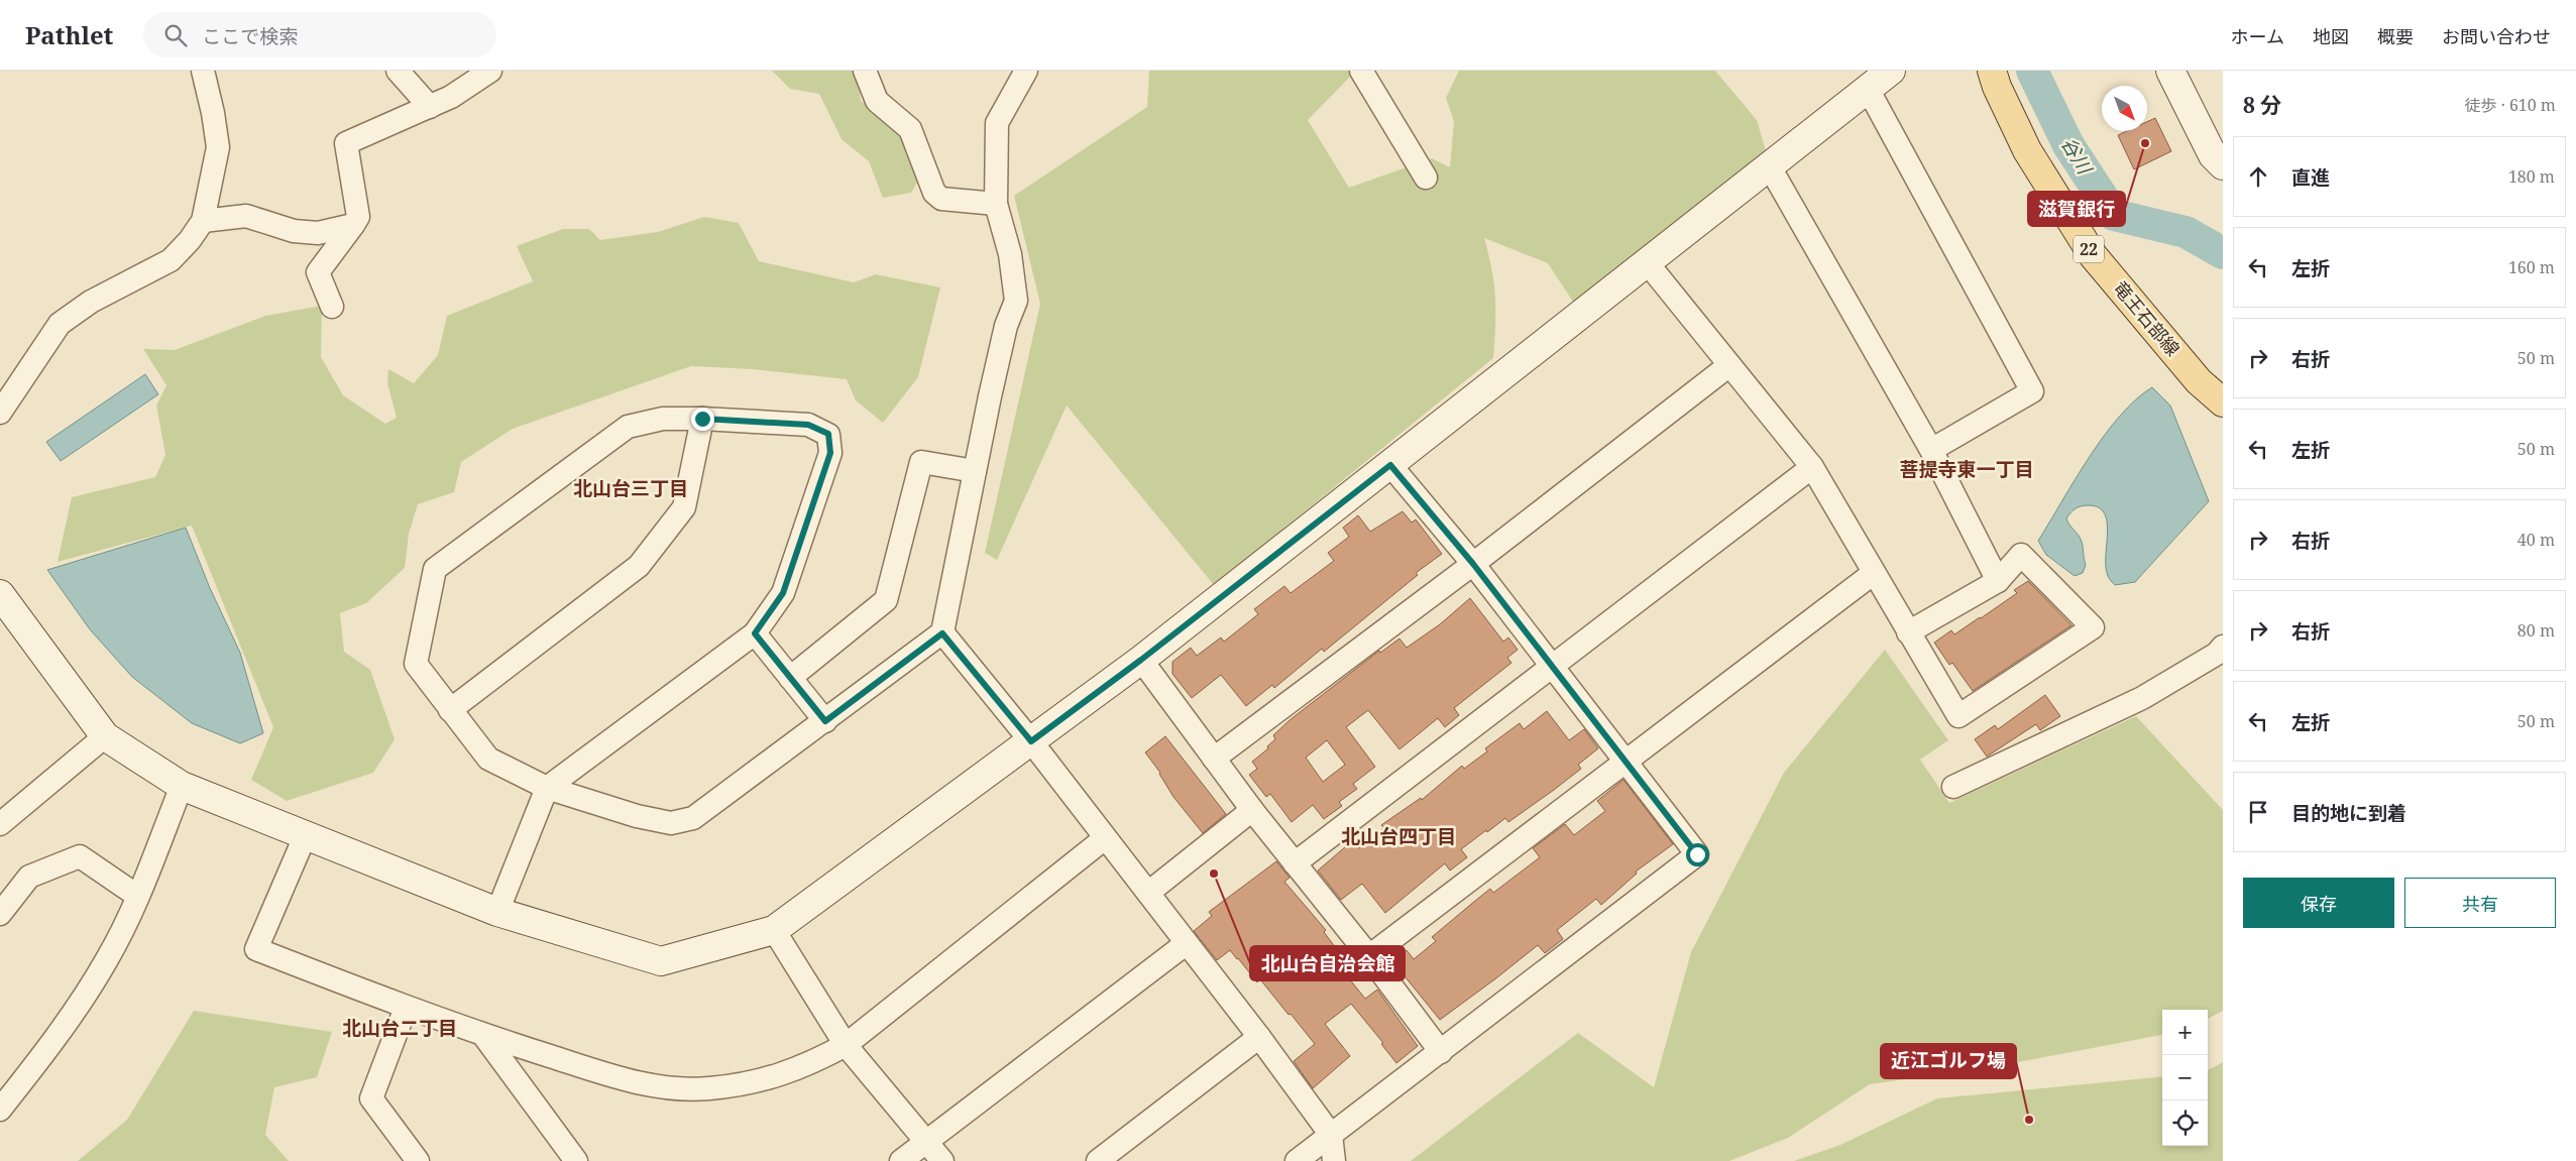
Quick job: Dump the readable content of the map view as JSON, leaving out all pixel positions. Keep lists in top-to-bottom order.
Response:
{
  "streets": {
    "main road": ["22", "竜王石部線"]
  },
  "districts": [
    "菩提寺東一丁目",
    "北山台三丁目",
    "北山台四丁目",
    "北山台二丁目"
  ],
  "water": ["谷川"],
  "places": ["滋賀銀行", "北山台自治会館", "近江ゴルフ場"],
  "north": "bottom right",
  "page": {
    "header": "Pathlet",
    "search": "ここで検索",
    "nav": [
      "ホーム",
      "地図",
      "概要",
      "お問い合わせ"
    ],
    "heading": ["8 分", "徒歩 · 610 m"],
    "list": [
      ["直進", "180 m"],
      ["左折", "160 m"],
      ["右折", "50 m"],
      ["左折", "50 m"],
      ["右折", "40 m"],
      ["右折", "80 m"],
      ["左折", "50 m"],
      "目的地に到着"
    ],
    "buttons": ["保存", "共有"],
    "map_buttons": ["+", "−"]
  }
}
